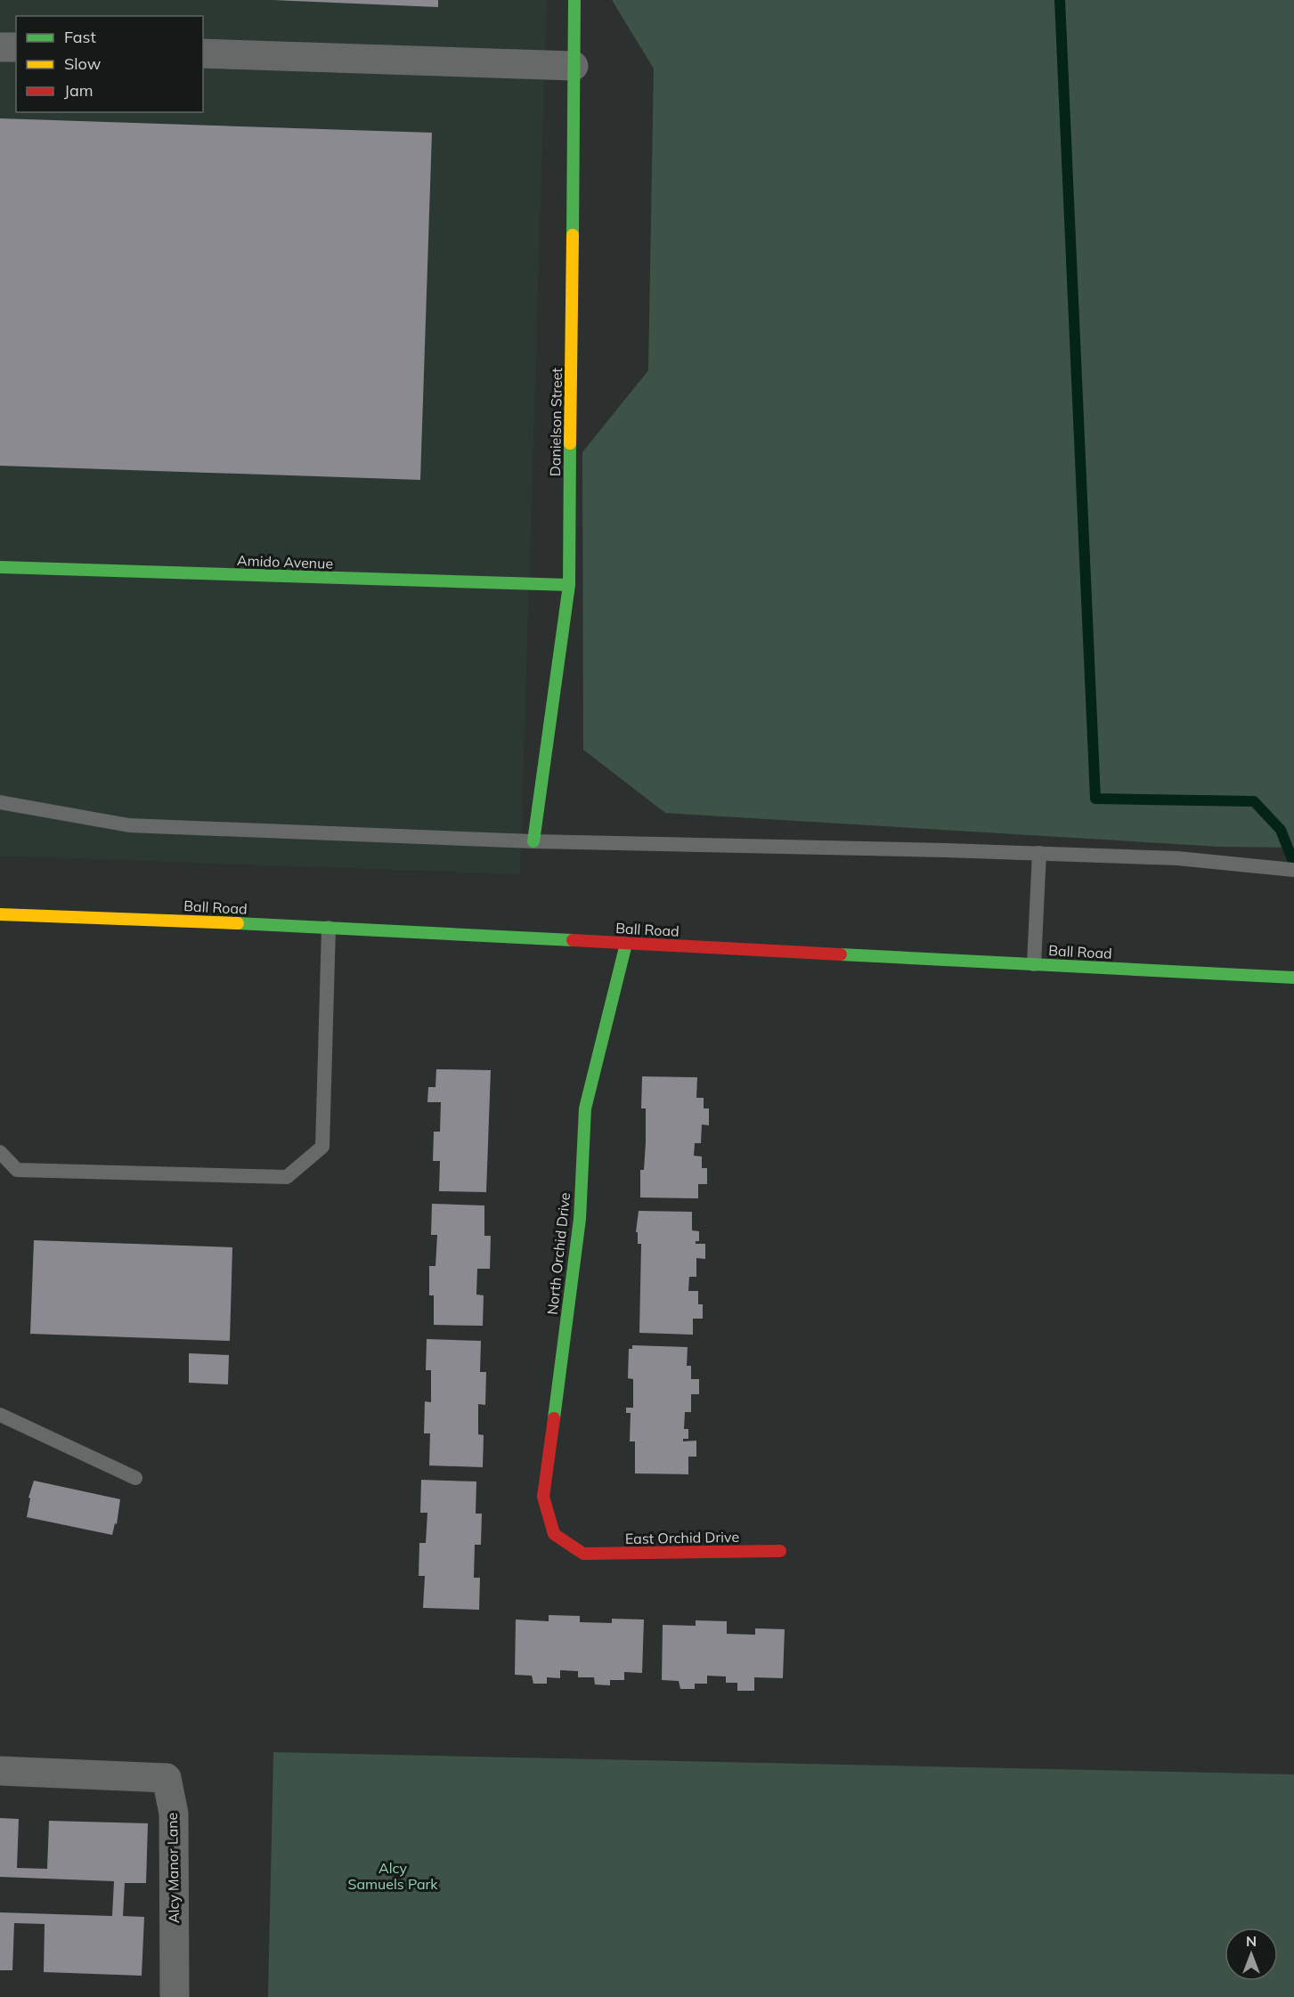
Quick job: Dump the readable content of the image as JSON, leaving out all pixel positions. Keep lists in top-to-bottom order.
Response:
{
  "streets": {
    "street": [
      "Danielson Street",
      "Amido Avenue",
      "Ball Road",
      "North Orchid Drive",
      "East Orchid Drive",
      "Alcy Manor Lane"
    ]
  },
  "crossings": [
    ["Danielson Street", "Amido Avenue"],
    ["Ball Road", "North Orchid Drive"],
    ["North Orchid Drive", "East Orchid Drive"]
  ],
  "parks": ["Alcy Samuels Park"],
  "legend": ["Fast", "Slow", "Jam"],
  "north": "top"
}
